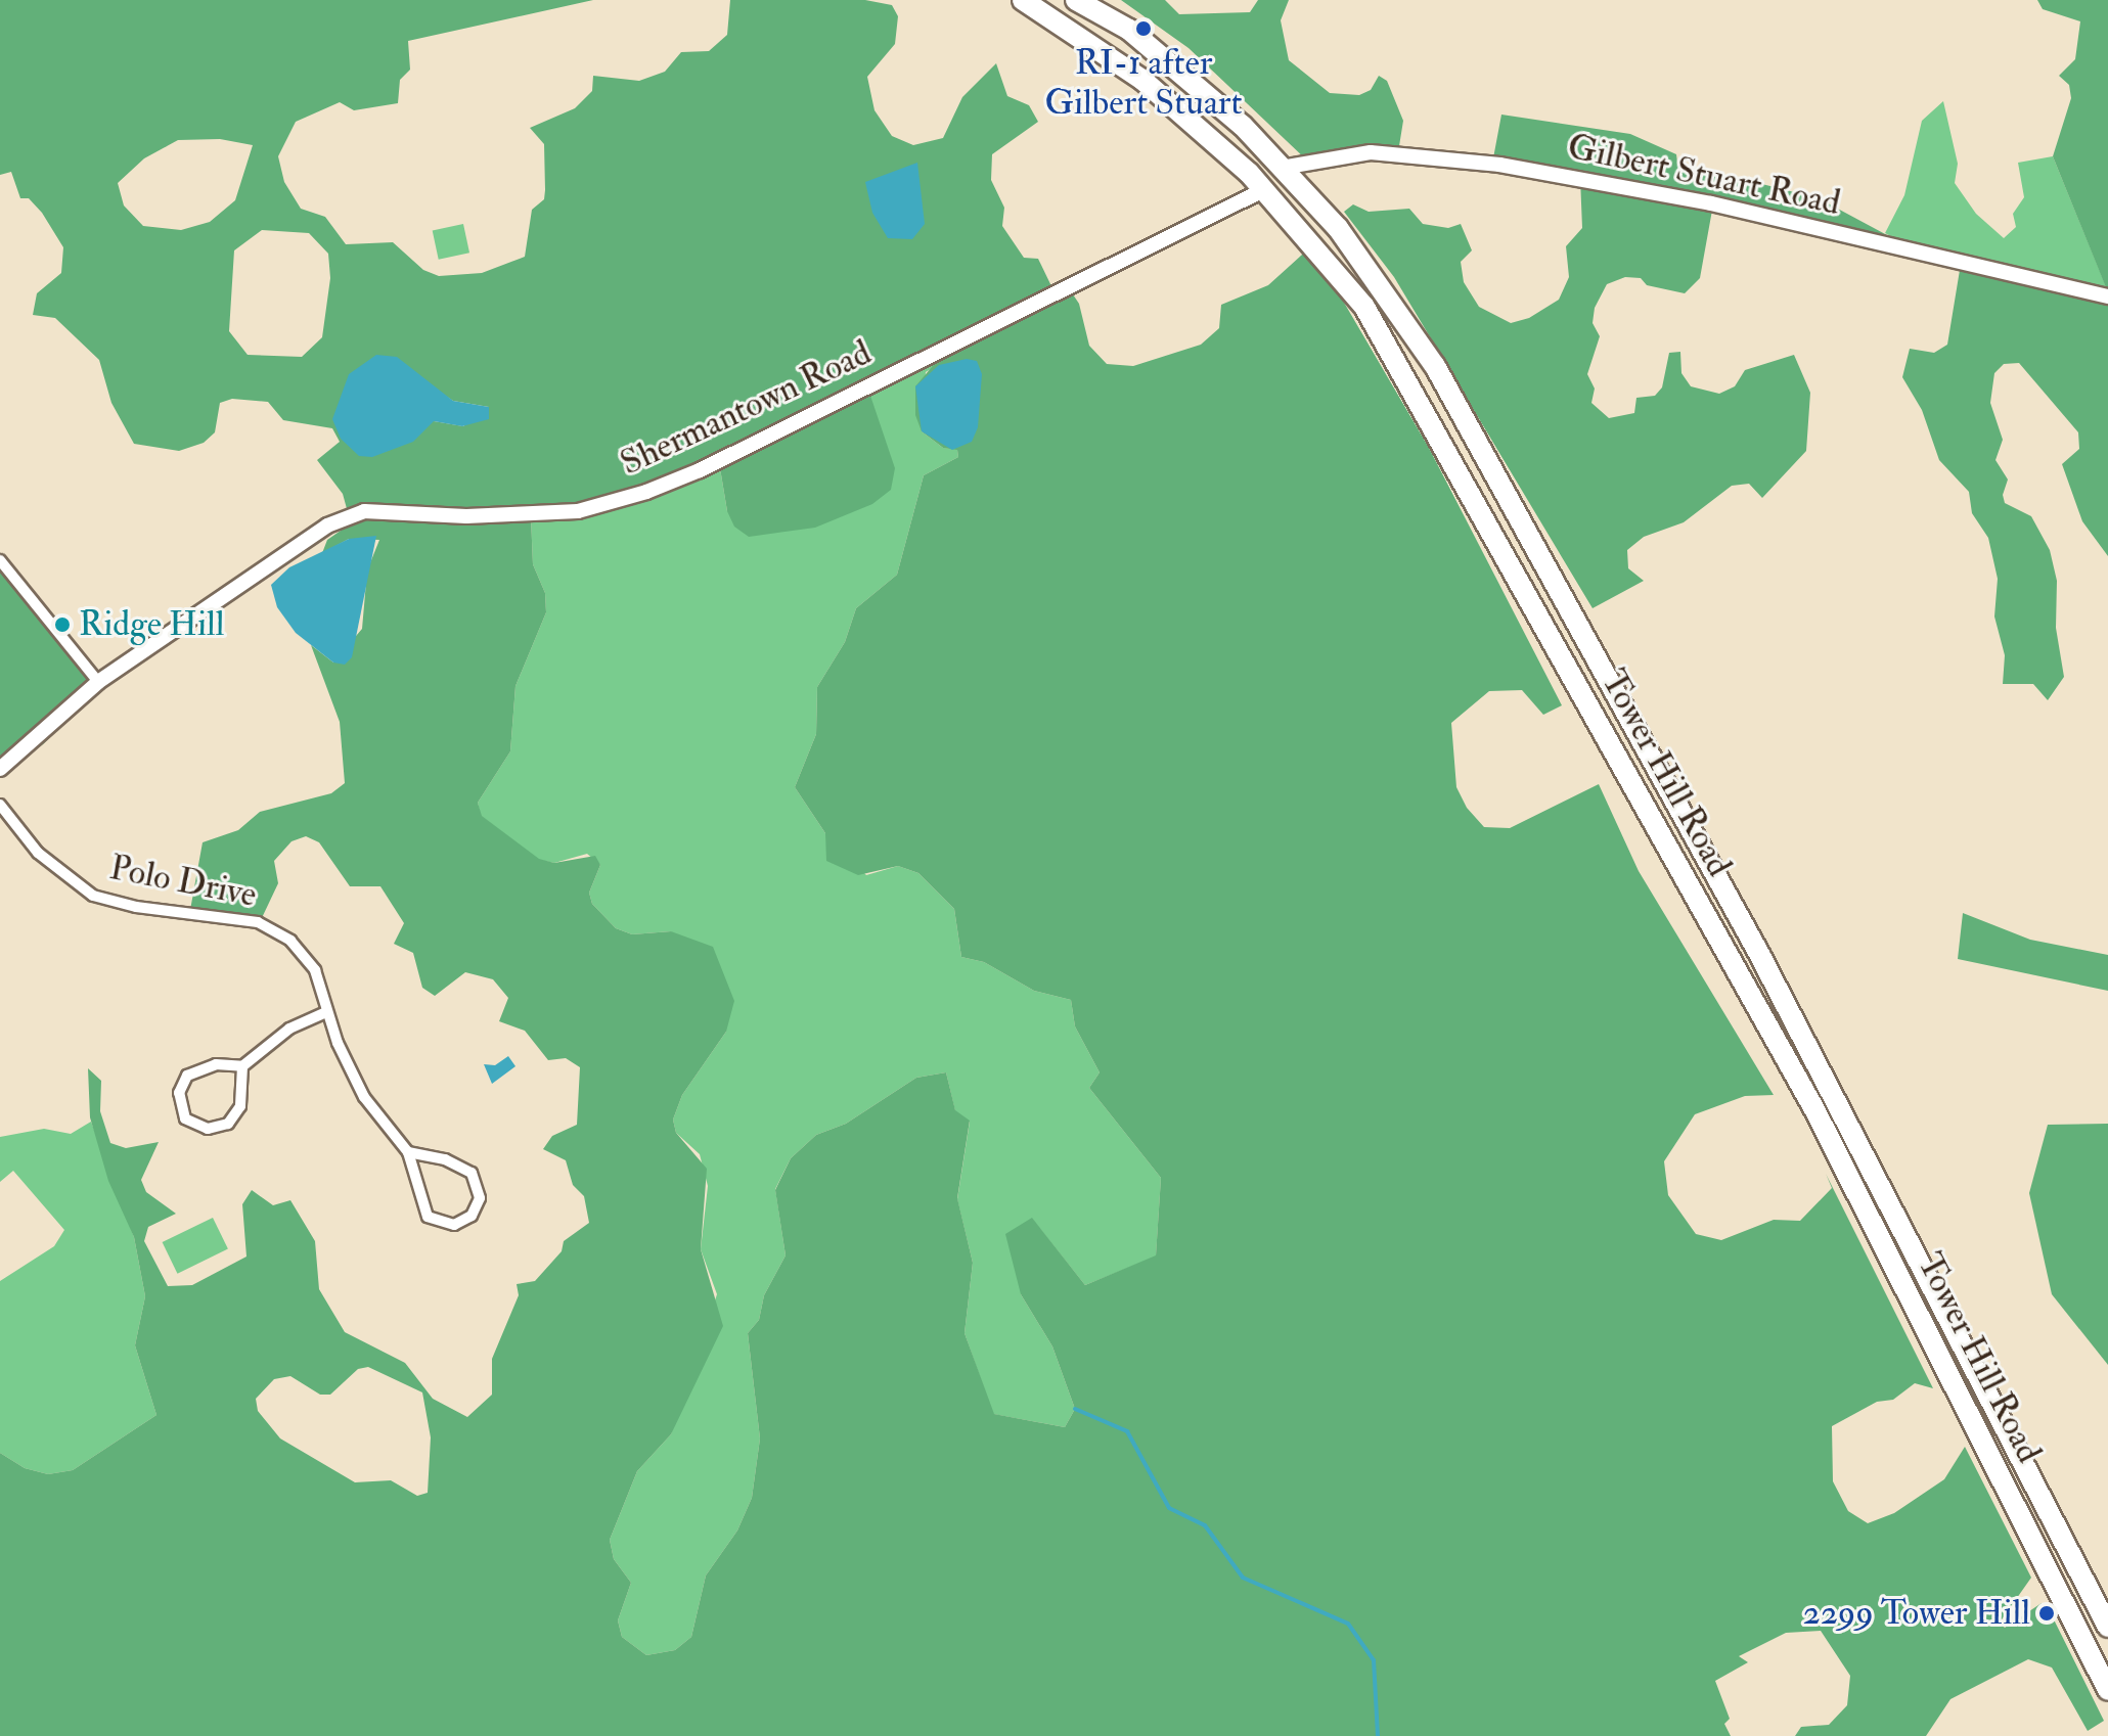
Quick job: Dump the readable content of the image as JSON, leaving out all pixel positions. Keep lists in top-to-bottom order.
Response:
{
  "streets": {
    "highway": ["Tower Hill Road"],
    "street": ["Gilbert Stuart Road", "Shermantown Road", "Polo Drive"]
  },
  "crossings": [
    ["Gilbert Stuart Road", "Tower Hill Road"],
    ["Shermantown Road", "Tower Hill Road"]
  ],
  "places": ["RI-1 after Gilbert Stuart", "Ridge Hill", "2299 Tower Hill"]
}
